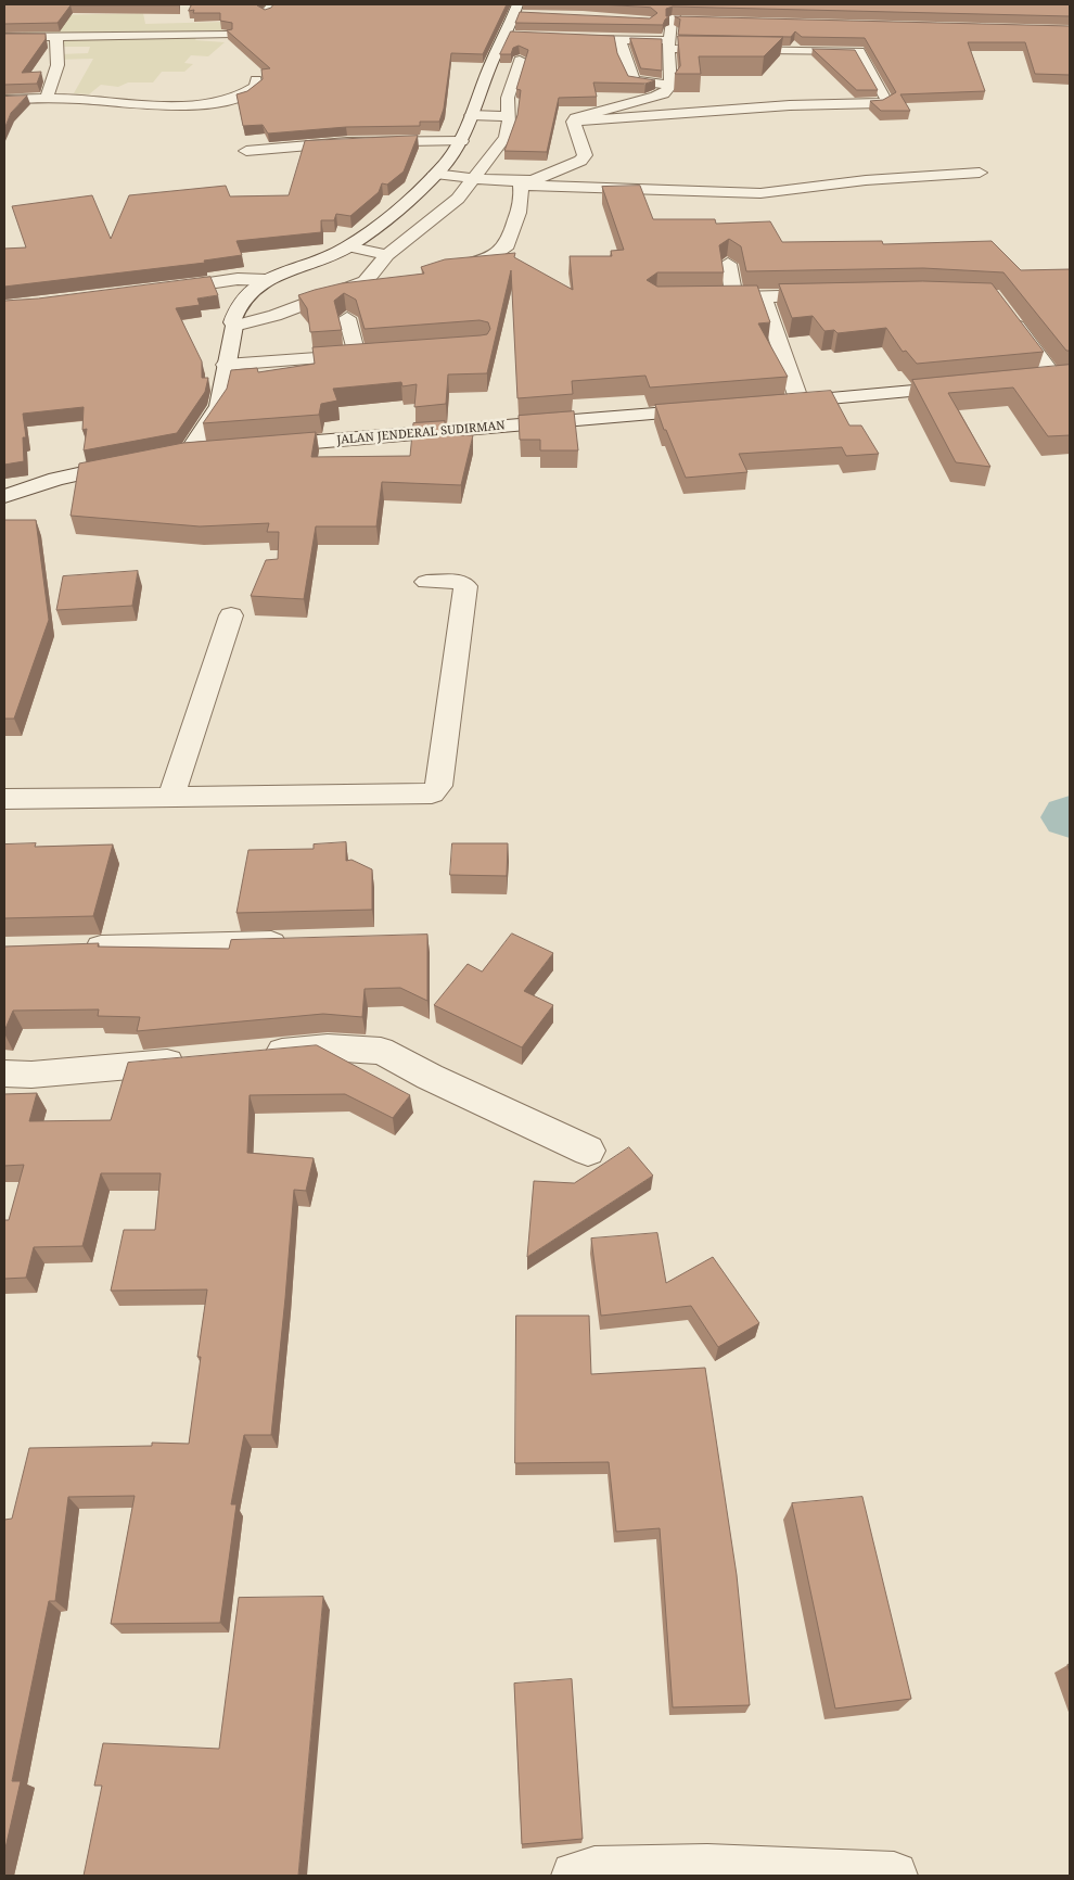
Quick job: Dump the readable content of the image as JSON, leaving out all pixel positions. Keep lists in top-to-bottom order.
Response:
{
  "streets": {
    "street": ["JALAN JENDERAL SUDIRMAN"]
  }
}
